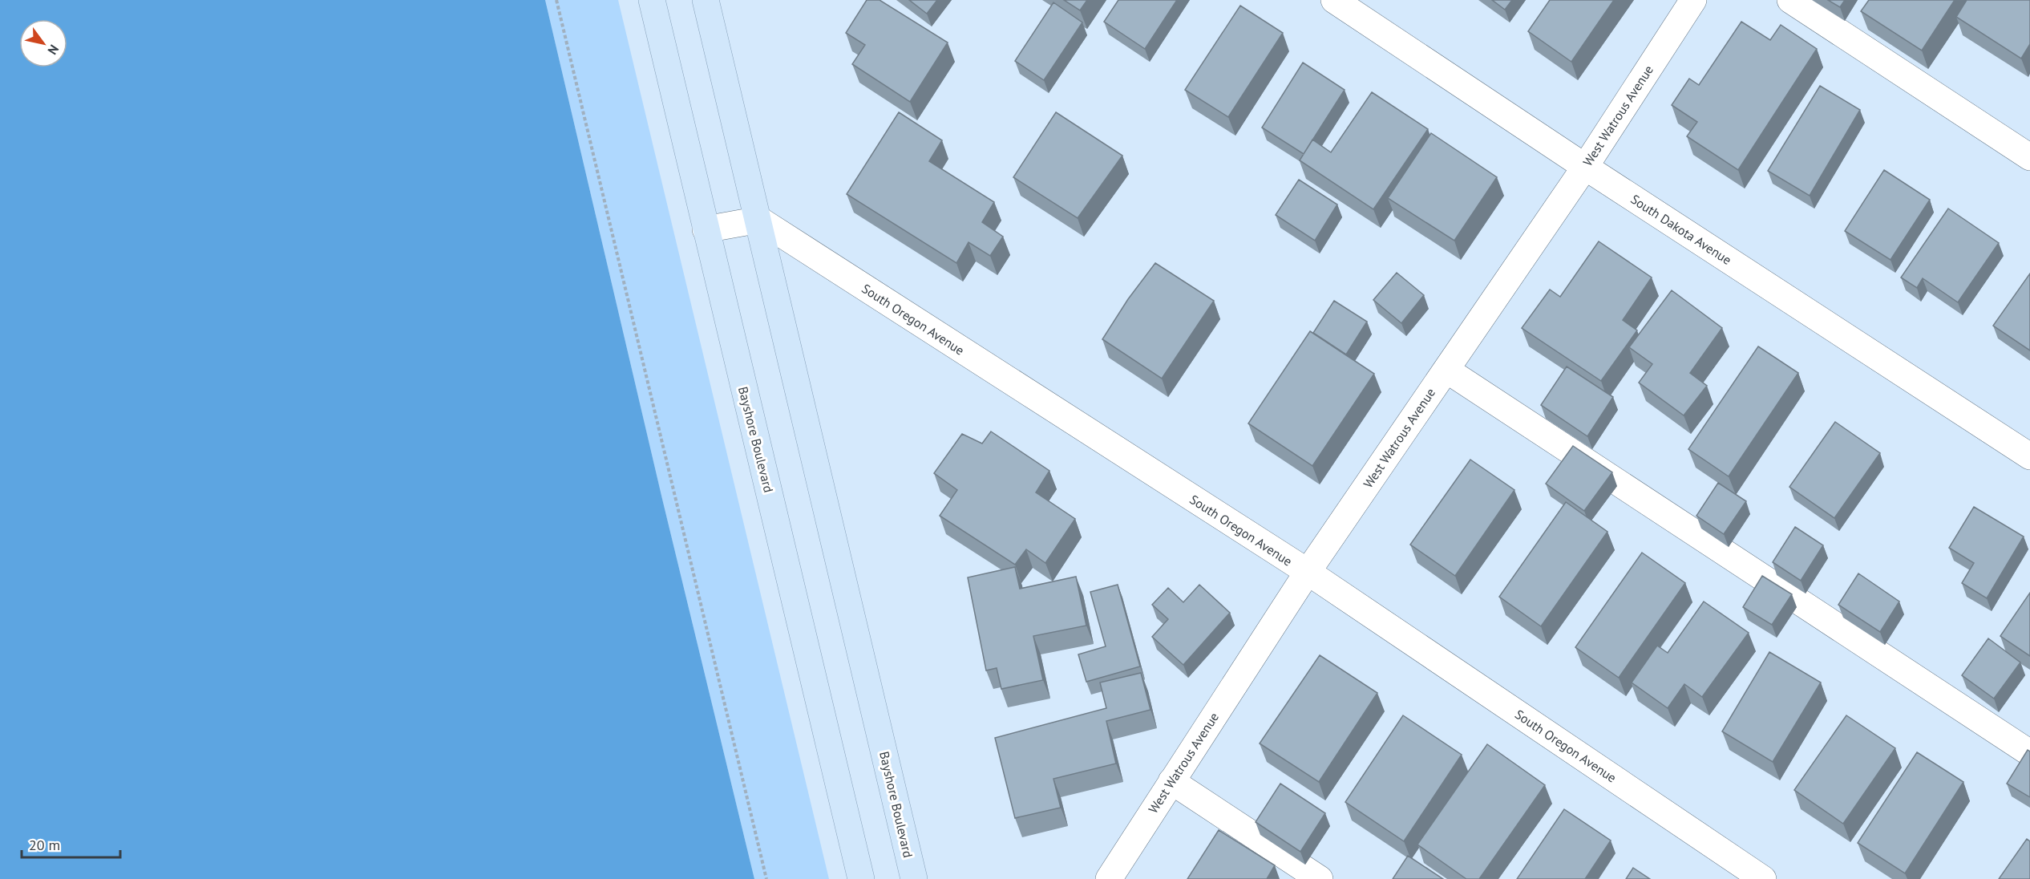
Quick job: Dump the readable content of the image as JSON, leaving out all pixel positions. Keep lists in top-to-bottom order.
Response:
{
  "streets": {
    "main road": ["Bayshore Boulevard"],
    "street": ["West Watrous Avenue", "South Dakota Avenue", "South Oregon Avenue"]
  },
  "crossings": [
    ["West Watrous Avenue", "South Dakota Avenue"],
    ["West Watrous Avenue", "South Oregon Avenue"],
    ["South Oregon Avenue", "Bayshore Boulevard"]
  ],
  "scale_bar": "20 m",
  "north": "bottom right"
}
